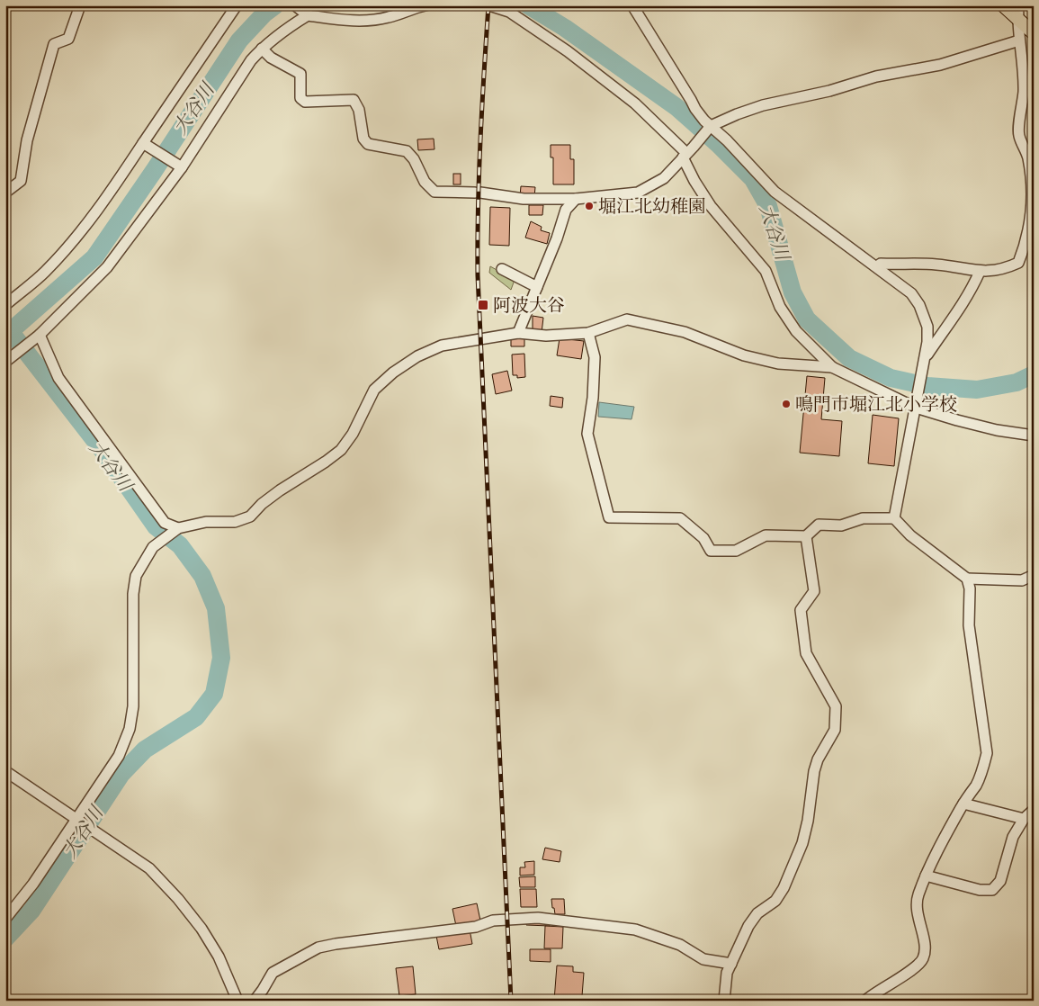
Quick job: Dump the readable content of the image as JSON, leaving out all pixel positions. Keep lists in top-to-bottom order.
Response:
{
  "water": ["大谷川"],
  "places": {
    "other": ["堀江北幼稚園", "鳴門市堀江北小学校"],
    "transit": ["阿波大谷"]
  }
}
